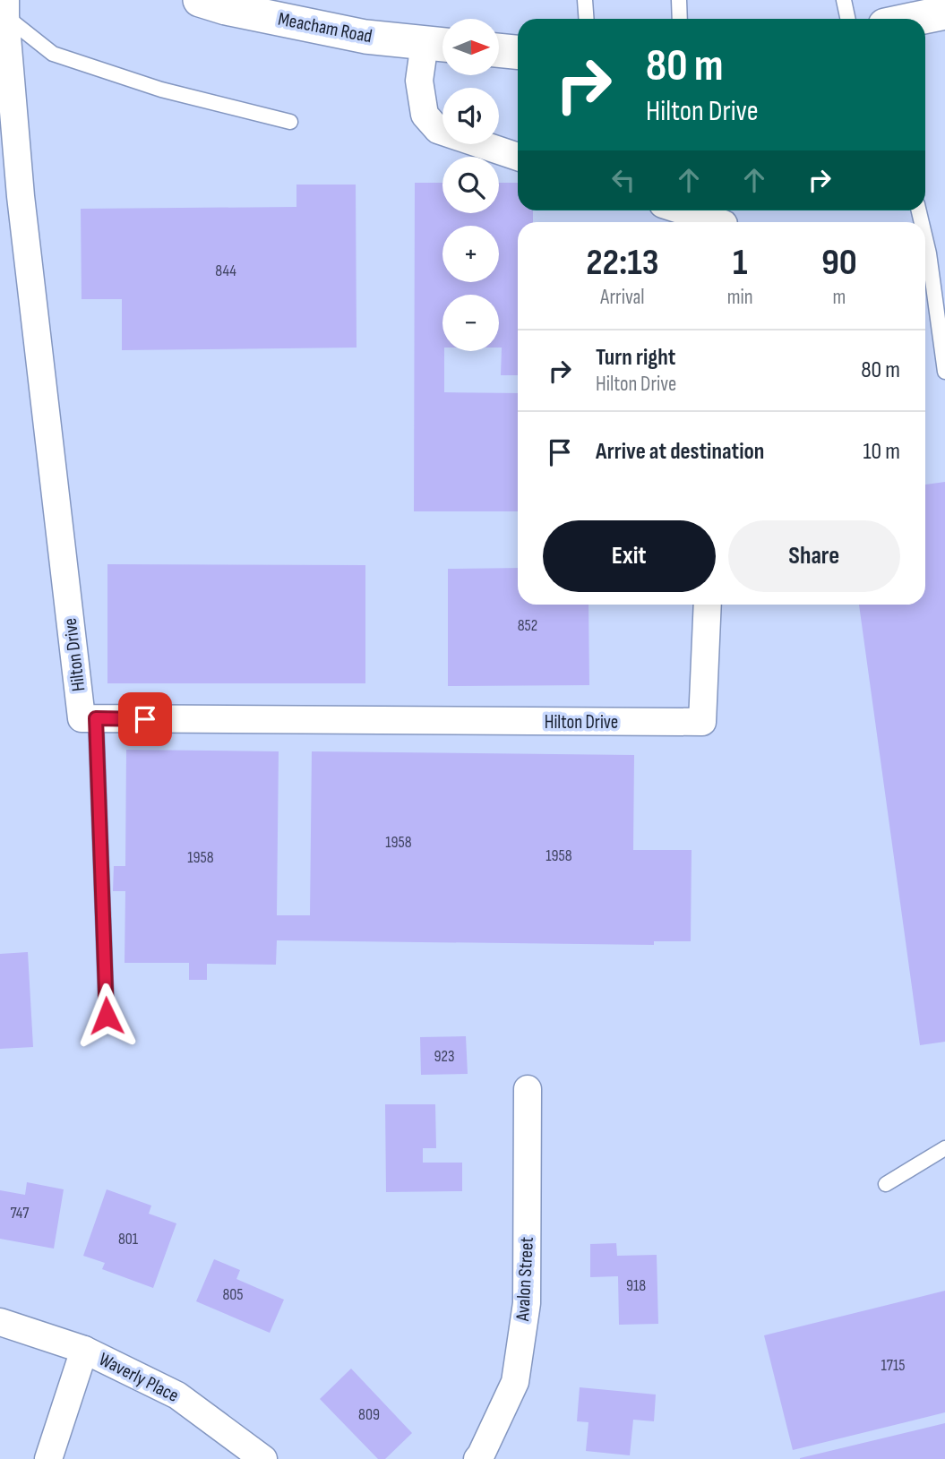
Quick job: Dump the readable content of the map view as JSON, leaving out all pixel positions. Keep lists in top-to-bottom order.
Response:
{
  "streets": {
    "street": [
      "Meacham Road",
      "Hilton Drive",
      "Avalon Street",
      "Waverly Place"
    ]
  },
  "house_numbers": [
    "844",
    "852",
    "1958",
    "1958",
    "1958",
    "923",
    "747",
    "801",
    "918",
    "805",
    "1715",
    "809"
  ],
  "north": "right",
  "page": {
    "map_buttons": ["+", "−"],
    "turn": ["80 m", "Hilton Drive"],
    "eta": [
      "22:13",
      "Arrival",
      "1",
      "min",
      "90",
      "m"
    ],
    "list": [
      {
        "name": "Turn right",
        "note": "Hilton Drive",
        "value": "80 m"
      },
      {
        "name": "Arrive at destination",
        "value": "10 m"
      }
    ],
    "buttons": ["Exit", "Share"]
  }
}
